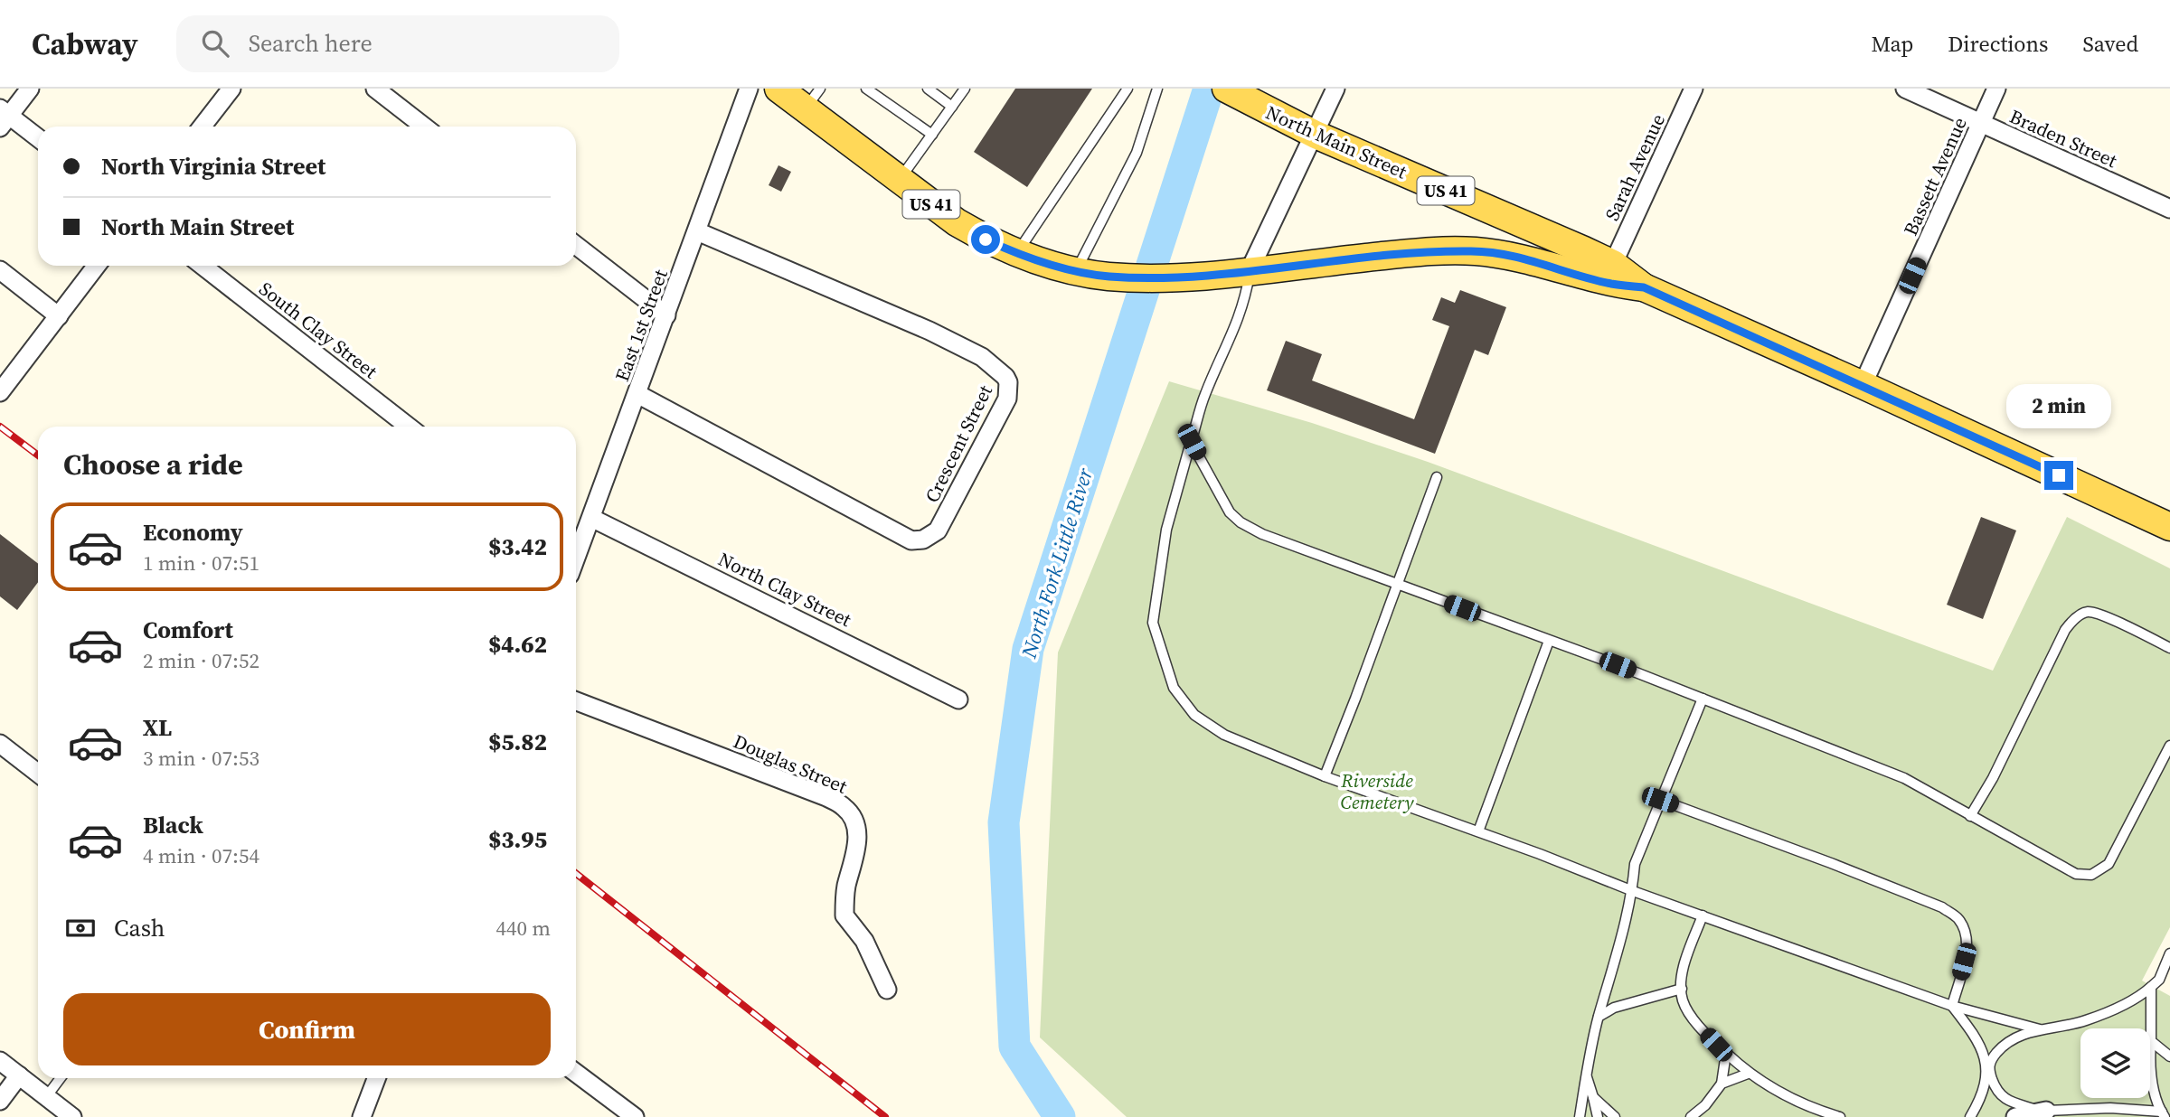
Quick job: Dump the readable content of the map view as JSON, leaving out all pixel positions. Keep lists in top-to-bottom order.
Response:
{
  "streets": {
    "main road": ["North Main Street", "US 41"],
    "street": [
      "Braden Street",
      "Sarah Avenue",
      "Bassett Avenue",
      "East 1st Street",
      "South Clay Street",
      "Crescent Street",
      "North Clay Street",
      "Douglas Street"
    ]
  },
  "crossings": [
    ["Braden Street", "Bassett Avenue"],
    ["North Main Street", "Sarah Avenue"],
    ["North Main Street", "Bassett Avenue"],
    ["North Main Street", "US 41"],
    ["East 1st Street", "Crescent Street"],
    ["East 1st Street", "North Clay Street"]
  ],
  "water": ["North Fork Little River"],
  "parks": ["Riverside Cemetery"],
  "page": {
    "header": "Cabway",
    "search": "Search here",
    "nav": ["Map", "Directions", "Saved"],
    "banner": ["North Virginia Street", "North Main Street"],
    "bubble": "2 min",
    "heading": "Choose a ride",
    "list": [
      {
        "name": "Economy",
        "note": "1 min · 07:51",
        "value": "$3.42"
      },
      {
        "name": "Comfort",
        "note": "2 min · 07:52",
        "value": "$4.62"
      },
      {
        "name": "XL",
        "note": "3 min · 07:53",
        "value": "$5.82"
      },
      {
        "name": "Black",
        "note": "4 min · 07:54",
        "value": "$3.95"
      }
    ],
    "pay": ["Cash", "440 m"],
    "buttons": "Confirm"
  }
}
